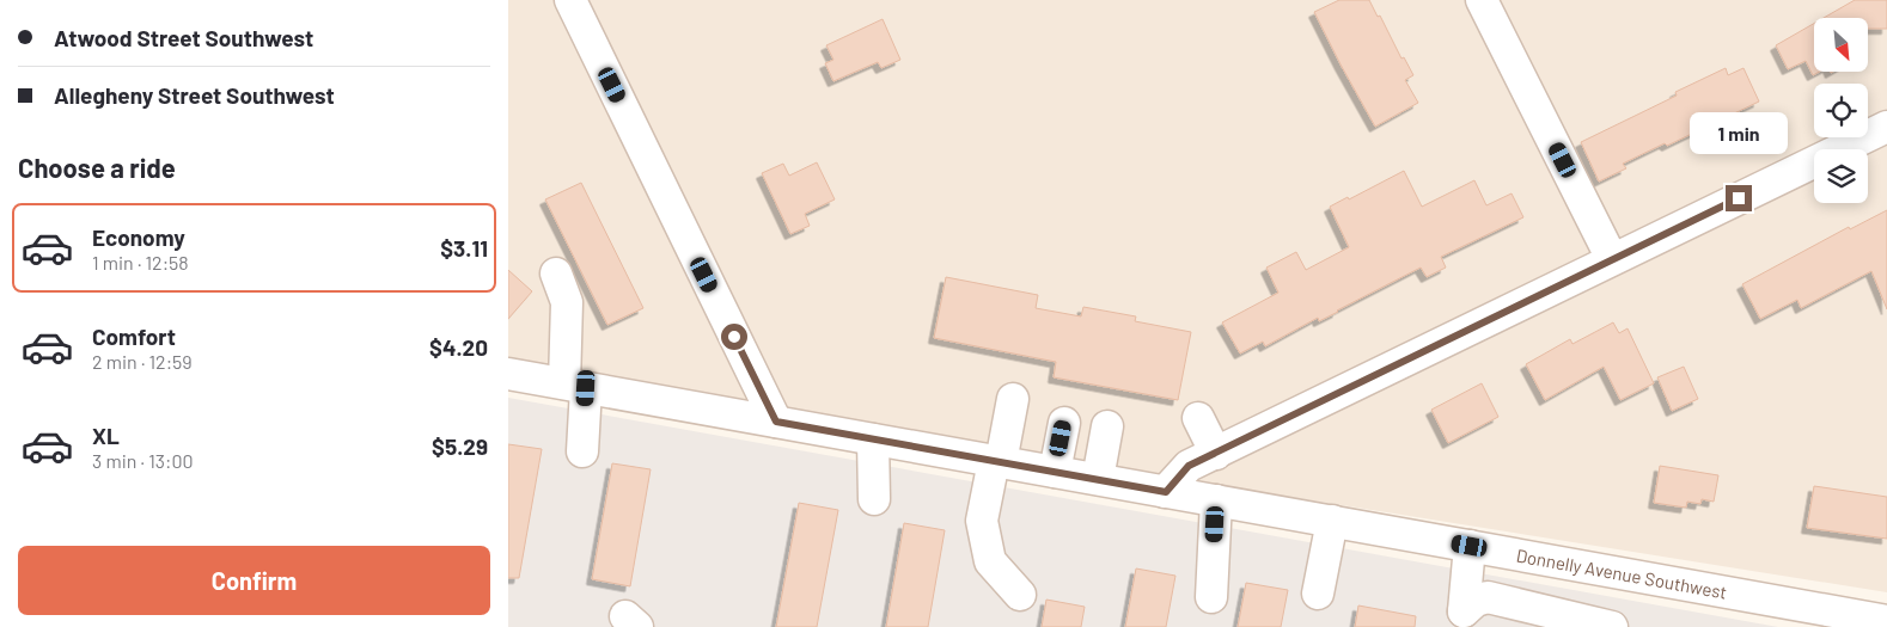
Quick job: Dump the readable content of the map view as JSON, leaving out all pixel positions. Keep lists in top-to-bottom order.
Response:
{
  "streets": {
    "street": ["Donnelly Avenue Southwest"]
  },
  "north": "bottom right",
  "page": {
    "banner": ["Atwood Street Southwest", "Allegheny Street Southwest"],
    "bubble": "1 min",
    "heading": "Choose a ride",
    "list": [
      {
        "name": "Economy",
        "note": "1 min · 12:58",
        "value": "$3.11"
      },
      {
        "name": "Comfort",
        "note": "2 min · 12:59",
        "value": "$4.20"
      },
      {
        "name": "XL",
        "note": "3 min · 13:00",
        "value": "$5.29"
      }
    ],
    "buttons": "Confirm"
  }
}
